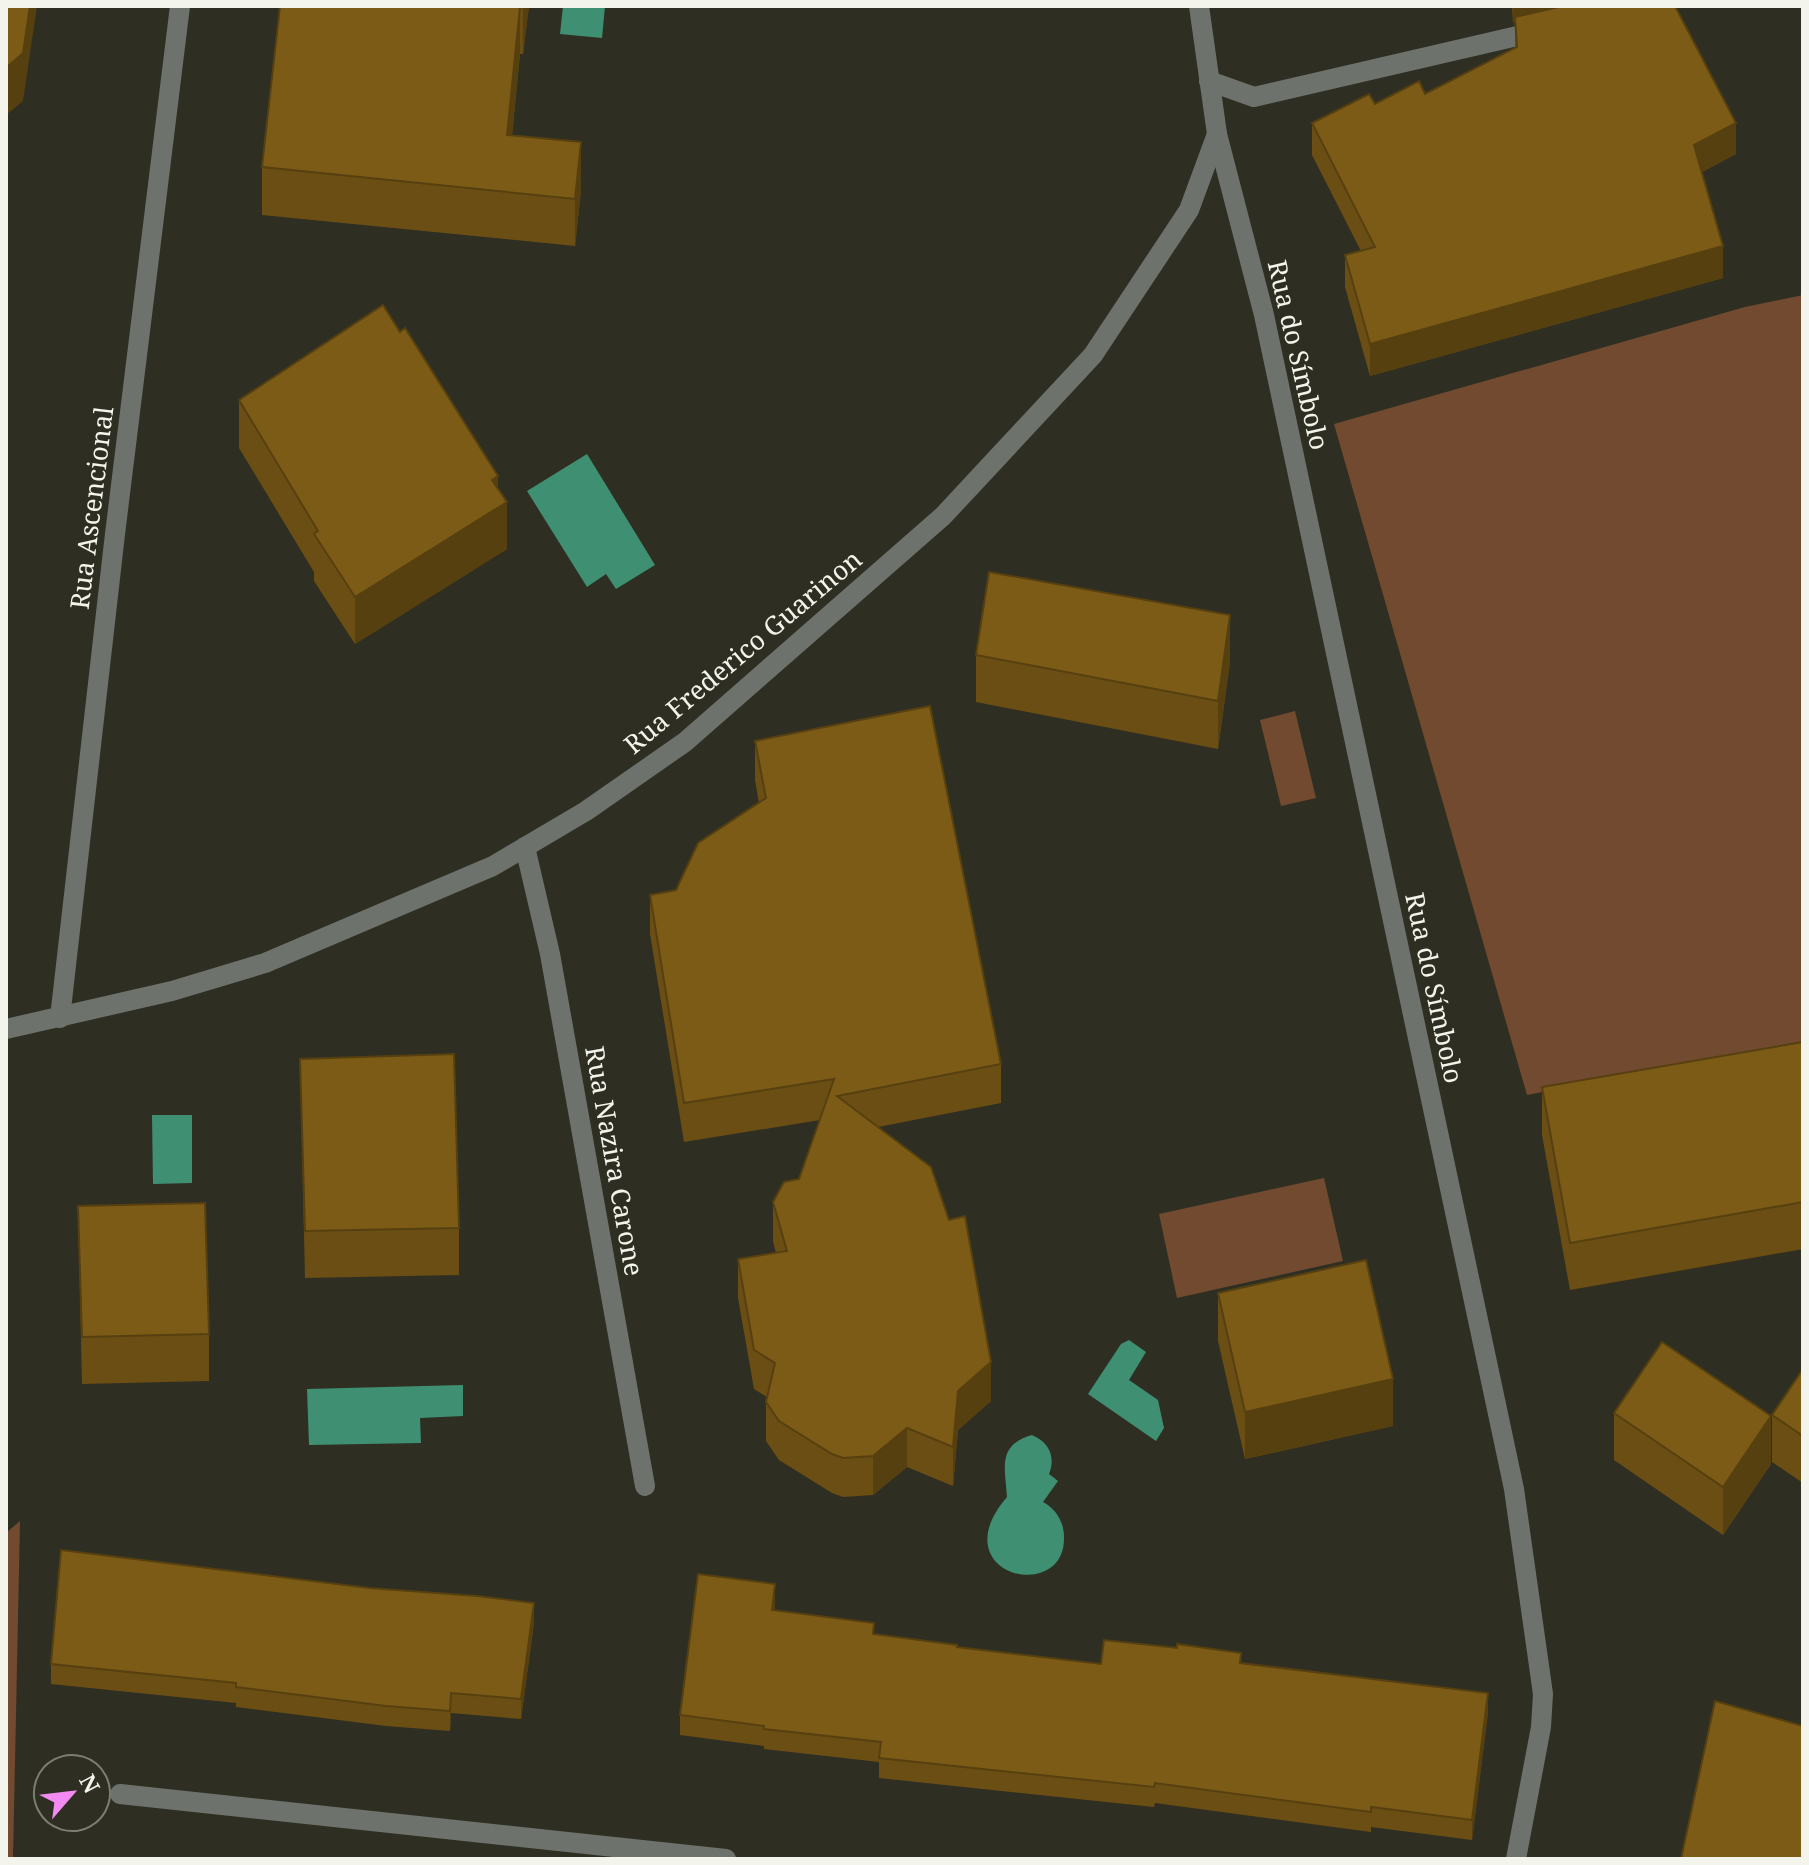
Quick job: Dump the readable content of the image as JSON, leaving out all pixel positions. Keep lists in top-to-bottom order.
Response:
{
  "streets": {
    "street": [
      "Rua do Símbolo",
      "Rua Ascencional",
      "Rua Frederico Guarinon",
      "Rua Nazira Carone"
    ]
  },
  "crossings": [
    ["Rua do Símbolo", "Rua Frederico Guarinon"],
    ["Rua Ascencional", "Rua Frederico Guarinon"],
    ["Rua Frederico Guarinon", "Rua Nazira Carone"]
  ],
  "north": "top right"
}
